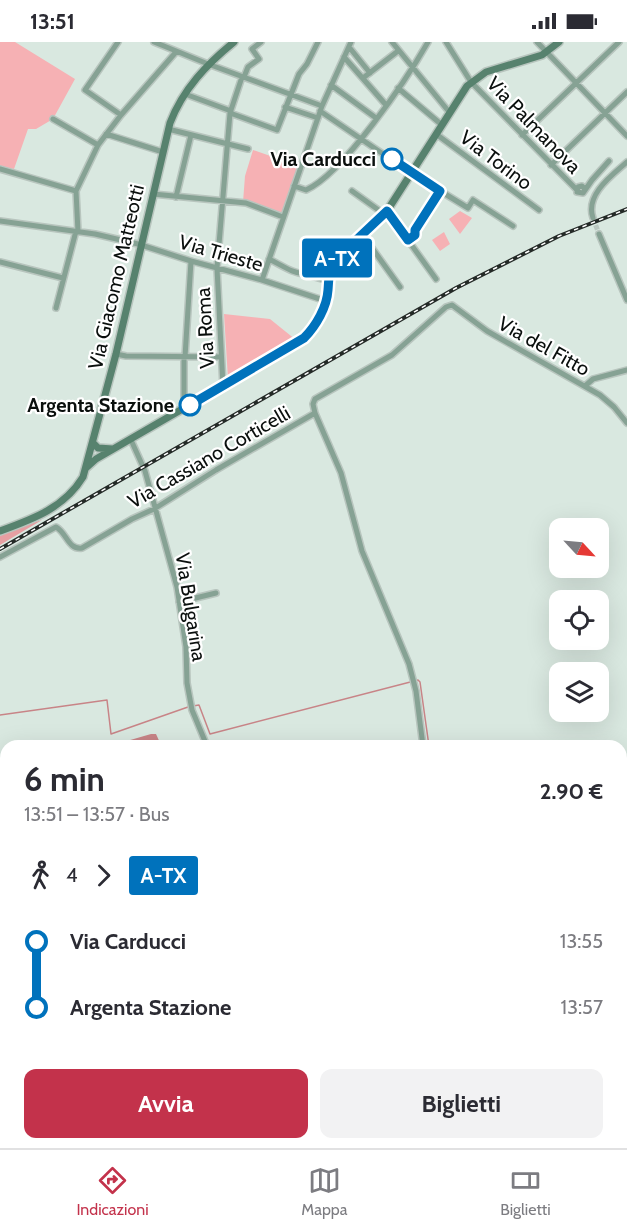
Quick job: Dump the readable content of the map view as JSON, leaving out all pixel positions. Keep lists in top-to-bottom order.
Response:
{
  "streets": {
    "street": [
      "Via Palmanova",
      "Via Torino",
      "Via Trieste",
      "Via Giacomo Matteotti",
      "Via Roma",
      "Via del Fitto",
      "Via Cassiano Corticelli",
      "Via Bulgarina"
    ]
  },
  "crossings": [
    ["Via Trieste", "Via Giacomo Matteotti"],
    ["Via Trieste", "Via Roma"],
    ["Via del Fitto", "Via Cassiano Corticelli"],
    ["Via Cassiano Corticelli", "Via Bulgarina"]
  ],
  "places": ["Via Carducci", "Argenta Stazione"],
  "lines": ["bus line A-TX"],
  "north": "bottom right",
  "page": {
    "status": "13:51",
    "on_map": "A-TX",
    "heading": ["6 min", "13:51 – 13:57 · Bus", "2.90 €"],
    "legs": ["4", "A-TX"],
    "list": [
      {
        "name": "Via Carducci",
        "value": "13:55"
      },
      {
        "name": "Argenta Stazione",
        "value": "13:57"
      }
    ],
    "buttons": ["Avvia", "Biglietti"],
    "tabs": ["Indicazioni", "Mappa", "Biglietti"]
  }
}
